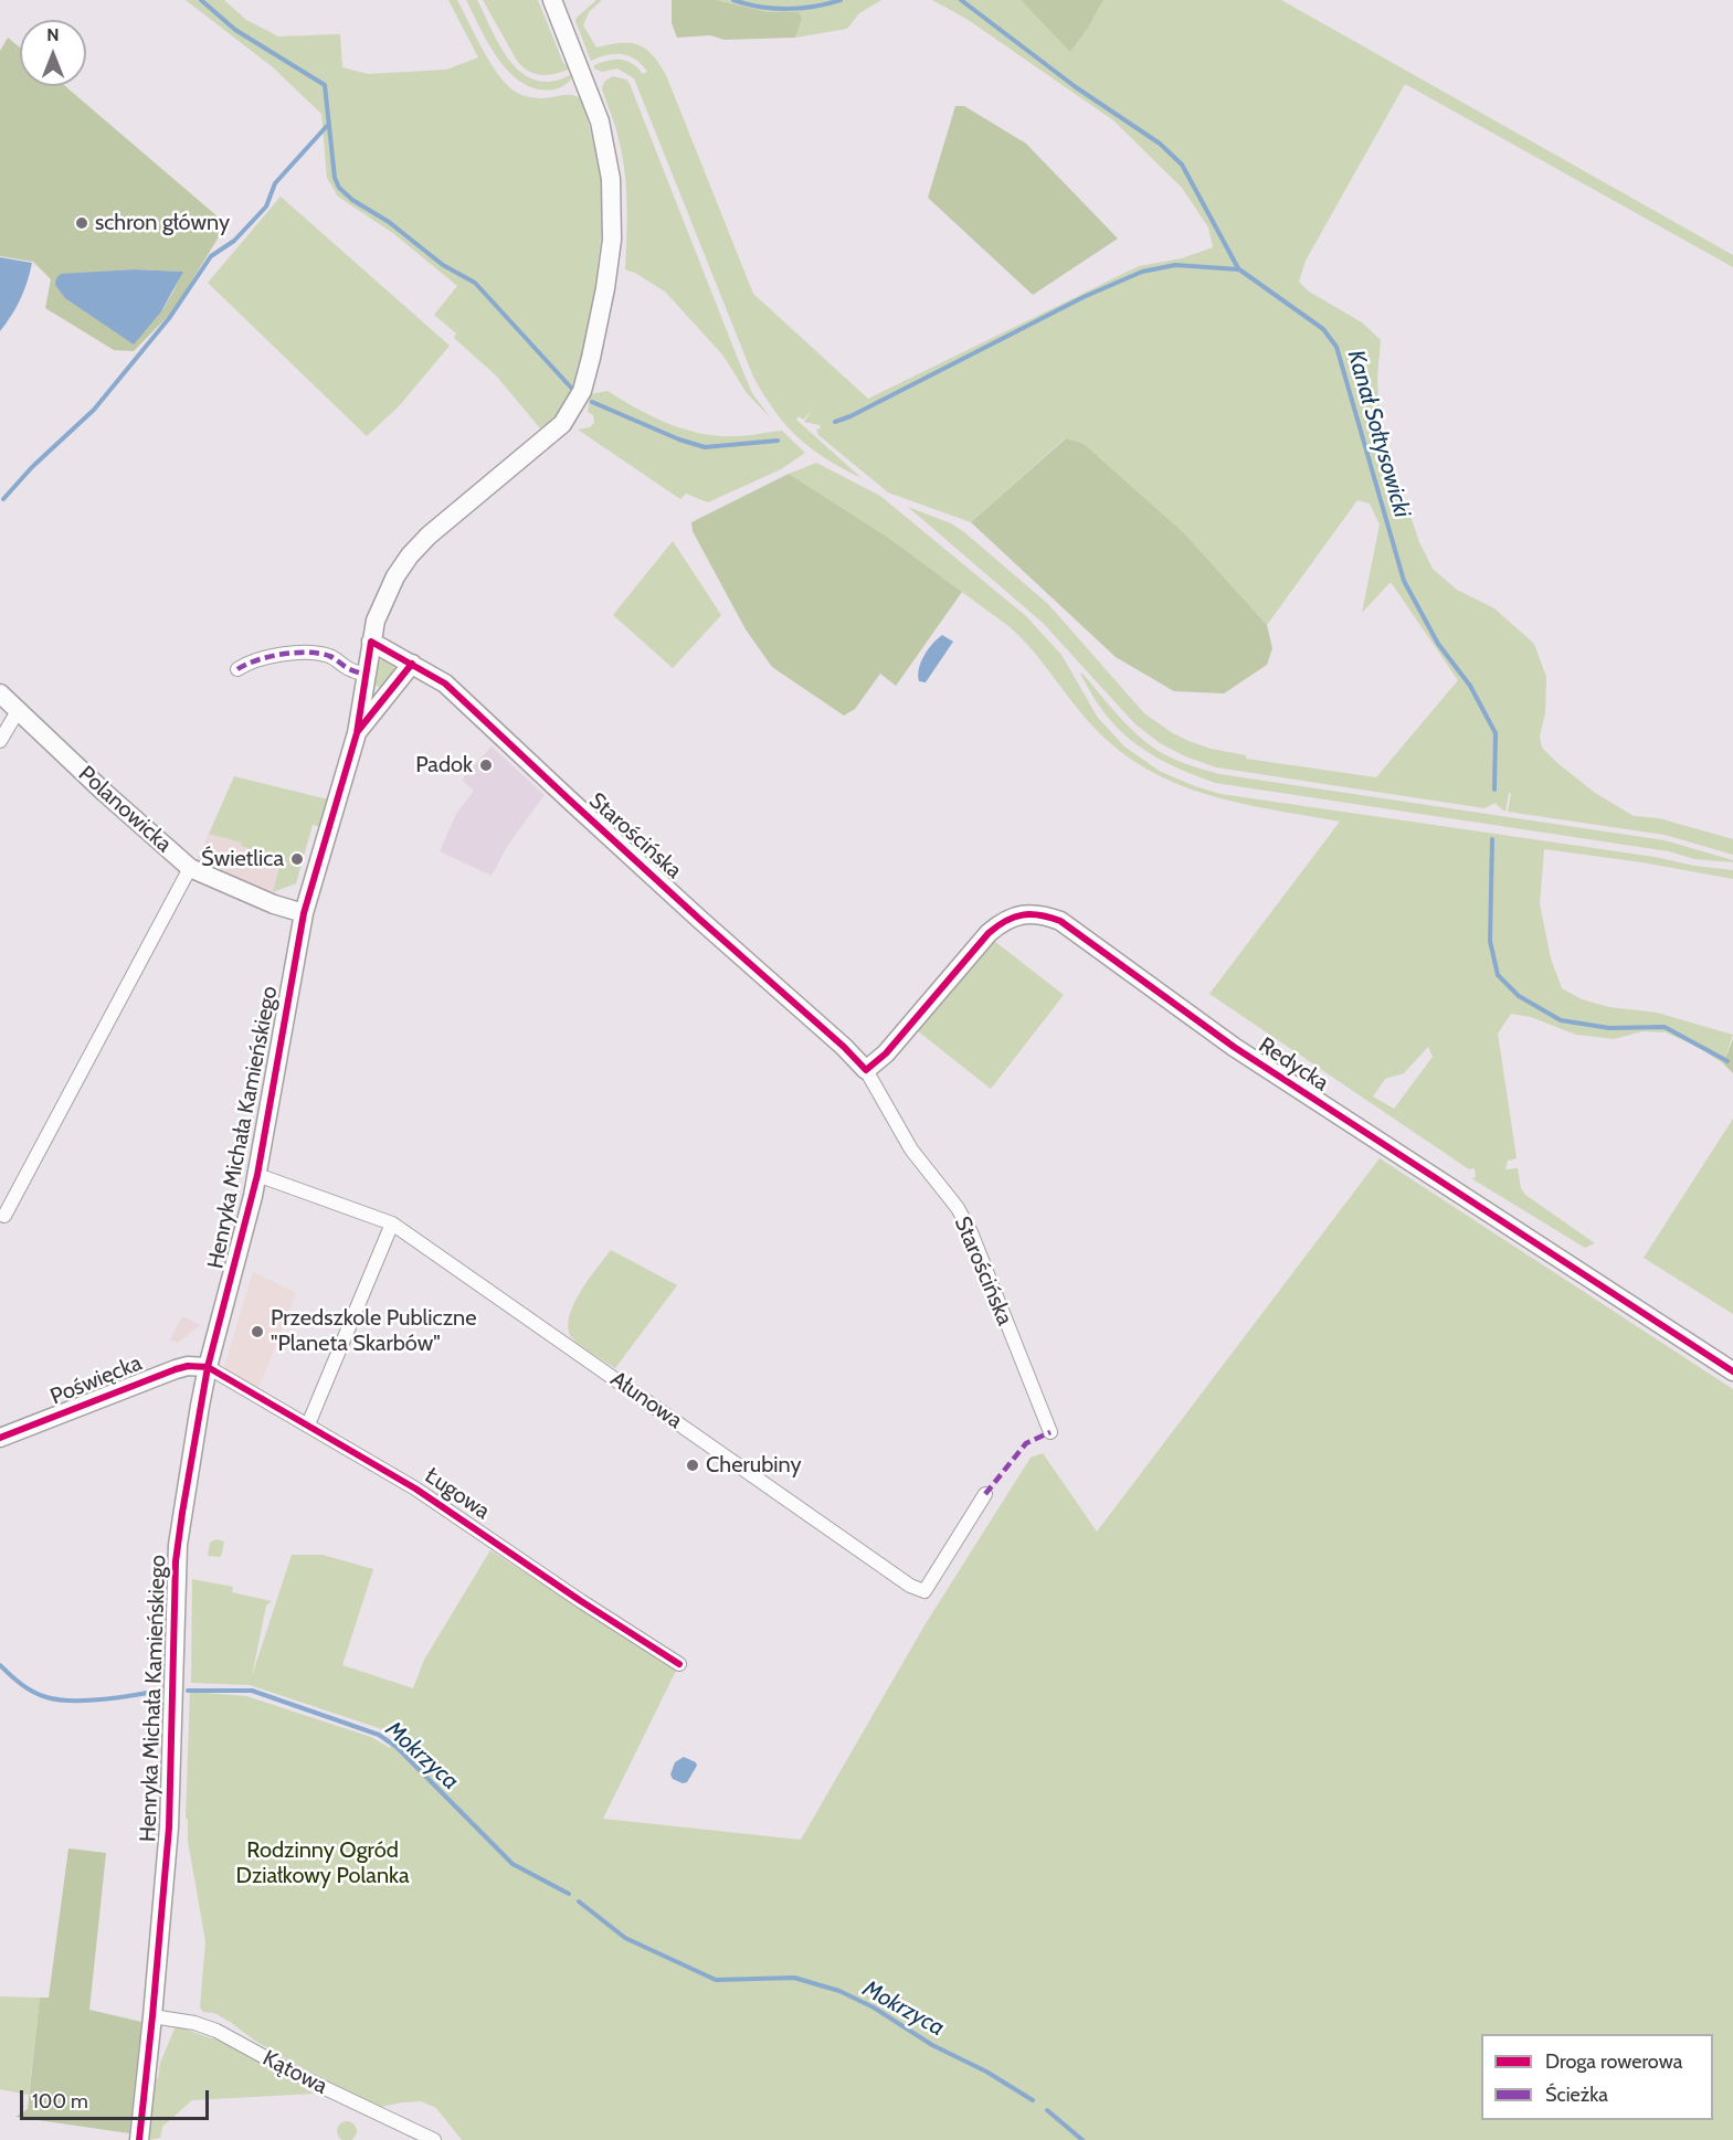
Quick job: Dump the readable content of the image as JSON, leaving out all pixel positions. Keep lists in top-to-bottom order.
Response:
{
  "streets": {
    "street": [
      "Polanowicka",
      "Starościńska",
      "Redycka",
      "Henryka Michała Kamieńskiego",
      "Poświęcka",
      "Ałunowa",
      "Ługowa",
      "Kątowa"
    ]
  },
  "crossings": [
    ["Polanowicka", "Henryka Michała Kamieńskiego"],
    ["Starościńska", "Redycka"],
    ["Starościńska", "Henryka Michała Kamieńskiego"],
    ["Henryka Michała Kamieńskiego", "Poświęcka"],
    ["Henryka Michała Kamieńskiego", "Ałunowa"],
    ["Henryka Michała Kamieńskiego", "Ługowa"],
    ["Henryka Michała Kamieńskiego", "Kątowa"],
    ["Poświęcka", "Ługowa"]
  ],
  "water": ["Kanał Sołtysowicki", "Mokrzyca"],
  "parks": ["Rodzinny Ogród Działkowy Polanka"],
  "places": [
    "schron główny",
    "Padok",
    "Świetlica",
    "Przedszkole Publiczne \"Planeta Skarbów\"",
    "Cherubiny"
  ],
  "legend": ["Droga rowerowa", "Ścieżka"],
  "scale_bar": "100 m",
  "north": "top"
}
